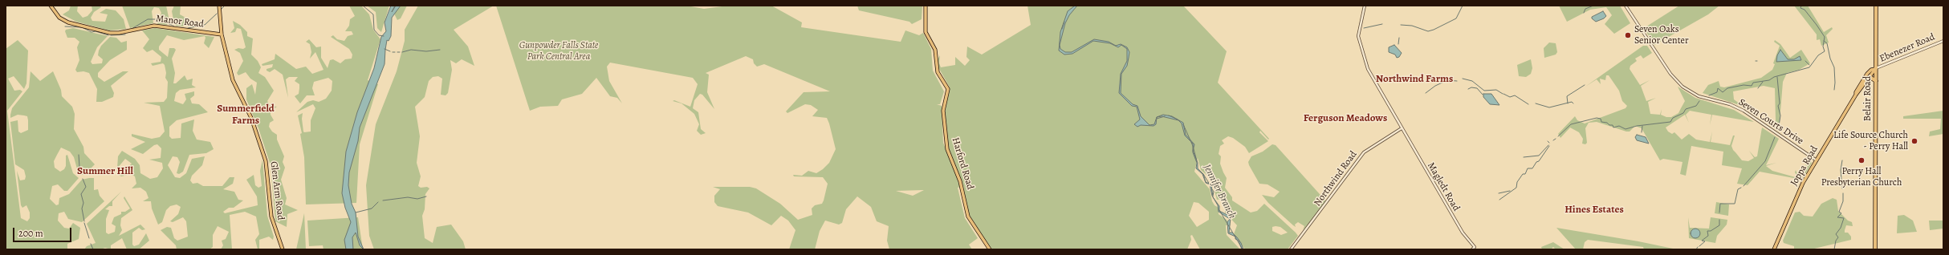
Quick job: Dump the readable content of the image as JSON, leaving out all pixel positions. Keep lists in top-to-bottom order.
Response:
{
  "streets": {
    "highway": ["Belair Road"],
    "main road": [
      "Manor Road",
      "Harford Road",
      "Joppa Road",
      "Glen Arm Road"
    ],
    "street": [
      "Ebenezer Road",
      "Seven Courts Drive",
      "Northwind Road",
      "Magledt Road"
    ]
  },
  "crossings": [
    ["Manor Road", "Glen Arm Road"],
    ["Ebenezer Road", "Belair Road"],
    ["Ebenezer Road", "Joppa Road"],
    ["Belair Road", "Joppa Road"],
    ["Seven Courts Drive", "Joppa Road"],
    ["Northwind Road", "Magledt Road"]
  ],
  "districts": [
    "Northwind Farms",
    "Summerfield Farms",
    "Ferguson Meadows",
    "Summer Hill",
    "Hines Estates"
  ],
  "water": ["Jennifer Branch"],
  "parks": ["Gunpowder Falls State Park Central Area"],
  "places": ["Seven Oaks Senior Center", "Life Source Church - Perry Hall", "Perry Hall Presbyterian Church"],
  "scale_bar": "200 m"
}
